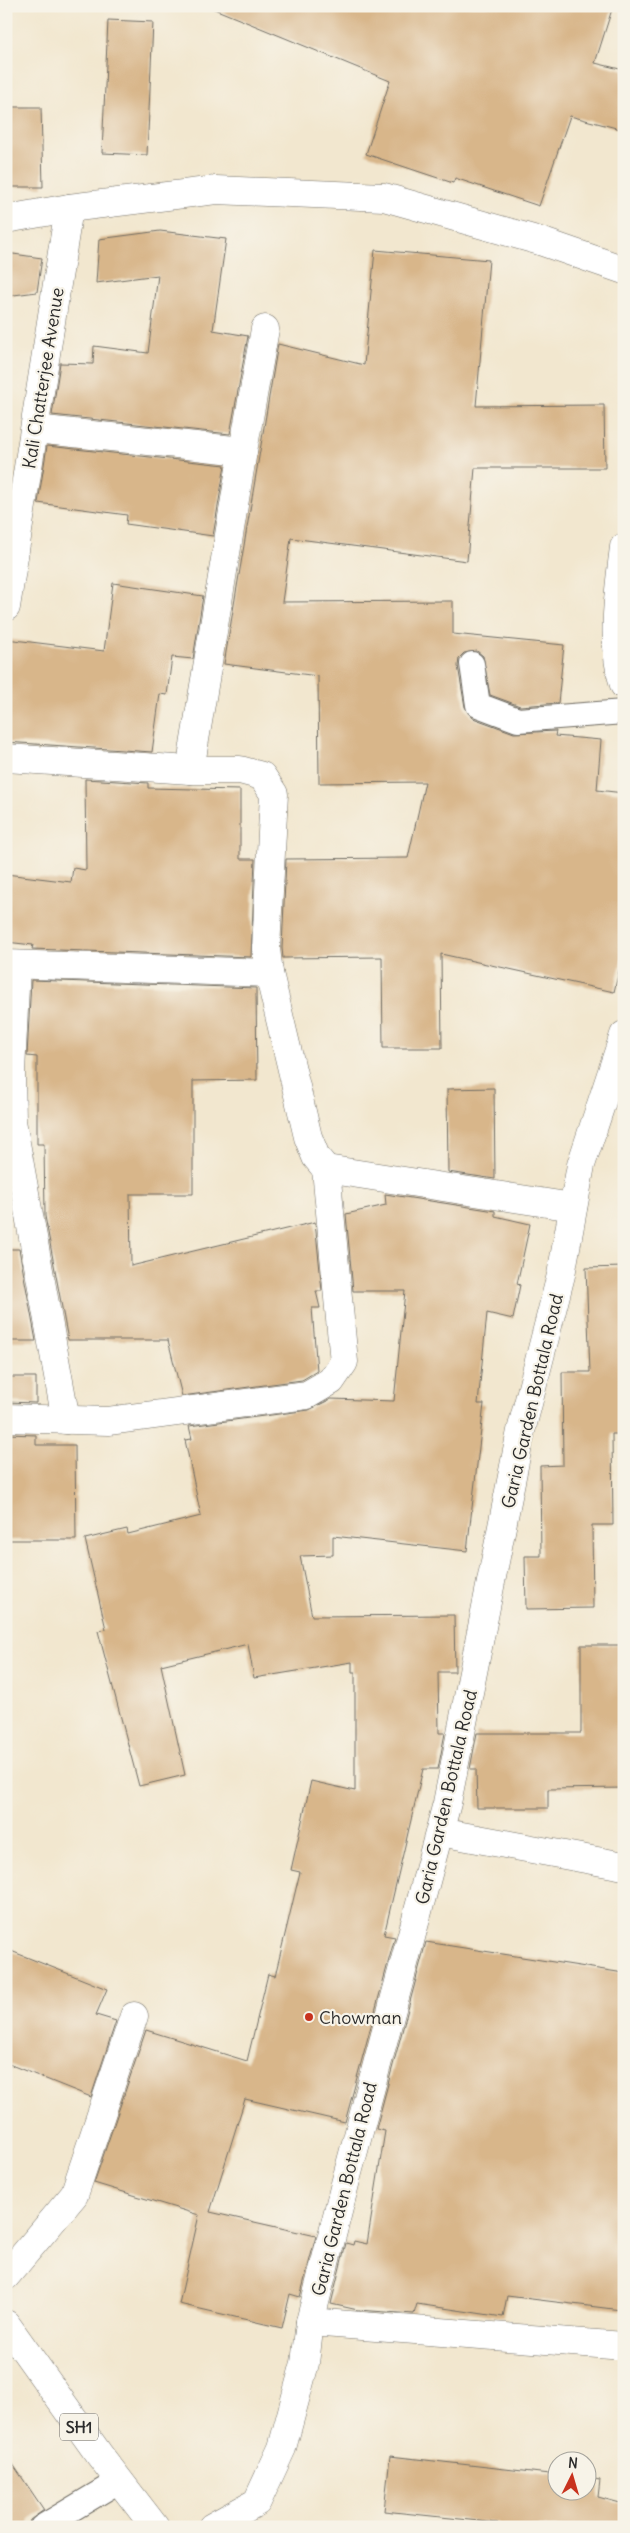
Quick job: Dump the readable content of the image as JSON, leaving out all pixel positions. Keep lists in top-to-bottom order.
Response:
{
  "streets": {
    "street": ["Kali Chatterjee Avenue", "Garia Garden Bottala Road", "SH1"]
  },
  "places": ["Chowman"],
  "north": "top"
}
